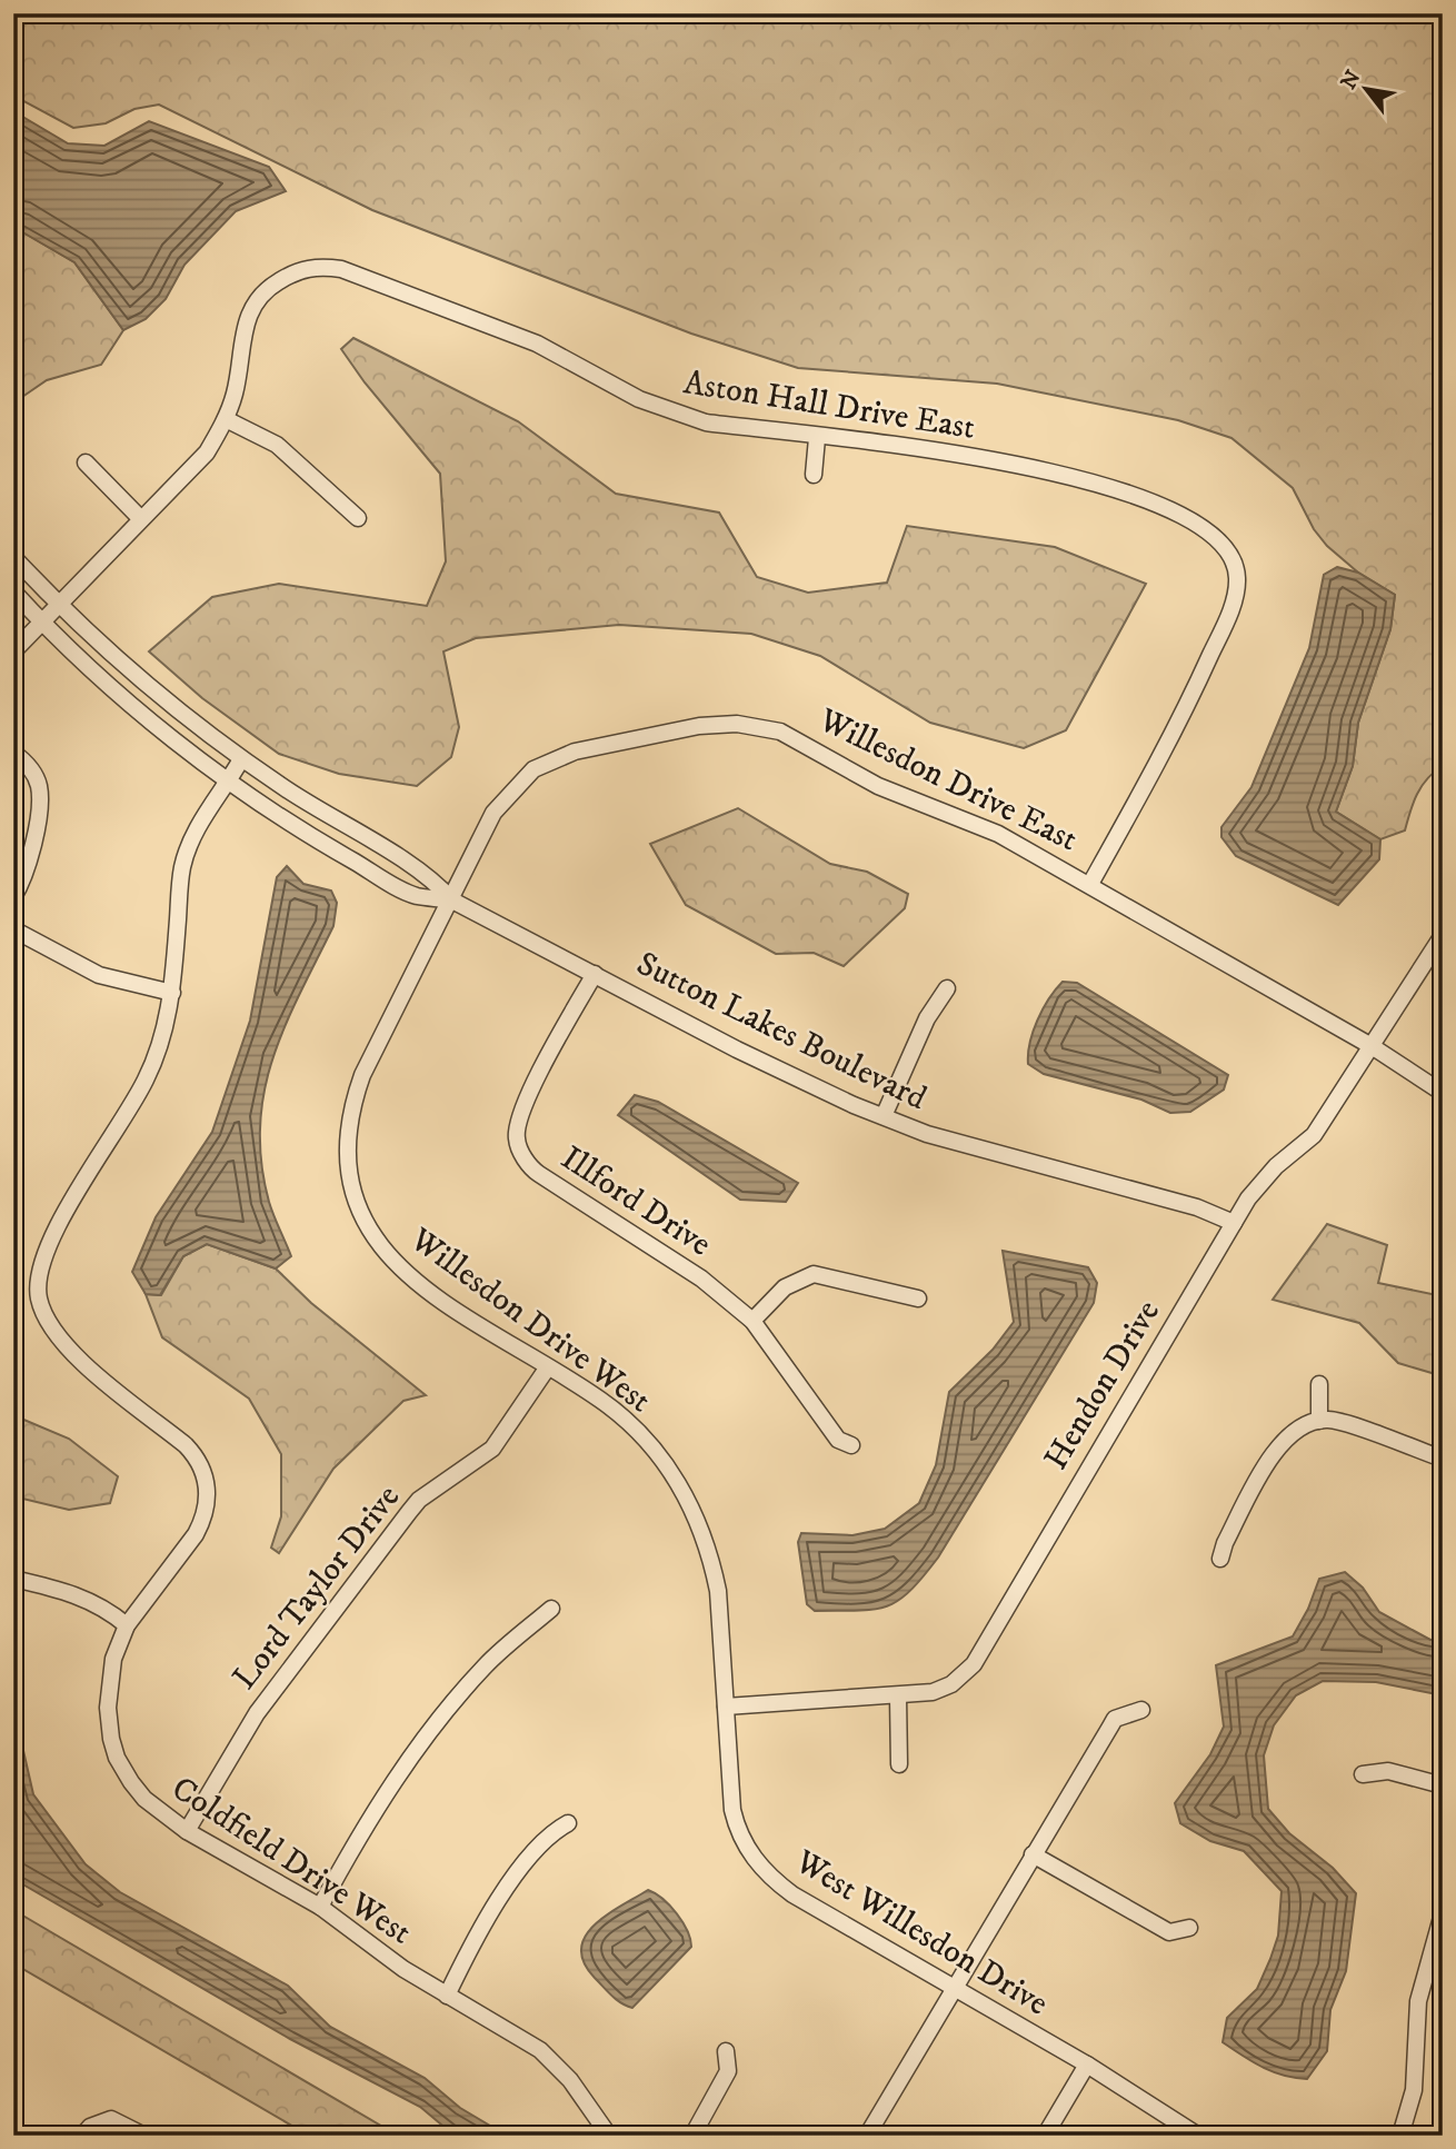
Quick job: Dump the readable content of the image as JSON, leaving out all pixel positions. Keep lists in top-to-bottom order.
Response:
{
  "streets": {
    "street": [
      "Aston Hall Drive East",
      "Willesdon Drive East",
      "Sutton Lakes Boulevard",
      "Illford Drive",
      "Willesdon Drive West",
      "Hendon Drive",
      "Lord Taylor Drive",
      "Coldfield Drive West",
      "West Willesdon Drive"
    ]
  },
  "crossings": [
    ["Aston Hall Drive East", "Willesdon Drive East"],
    ["Willesdon Drive East", "Sutton Lakes Boulevard"],
    ["Willesdon Drive East", "Willesdon Drive West"],
    ["Willesdon Drive East", "Hendon Drive"],
    ["Sutton Lakes Boulevard", "Illford Drive"],
    ["Sutton Lakes Boulevard", "Willesdon Drive West"],
    ["Sutton Lakes Boulevard", "Hendon Drive"],
    ["Sutton Lakes Boulevard", "Coldfield Drive West"],
    ["Willesdon Drive West", "Hendon Drive"],
    ["Willesdon Drive West", "Lord Taylor Drive"],
    ["Willesdon Drive West", "West Willesdon Drive"],
    ["Hendon Drive", "West Willesdon Drive"],
    ["Lord Taylor Drive", "Coldfield Drive West"]
  ],
  "north": "top left"
}
